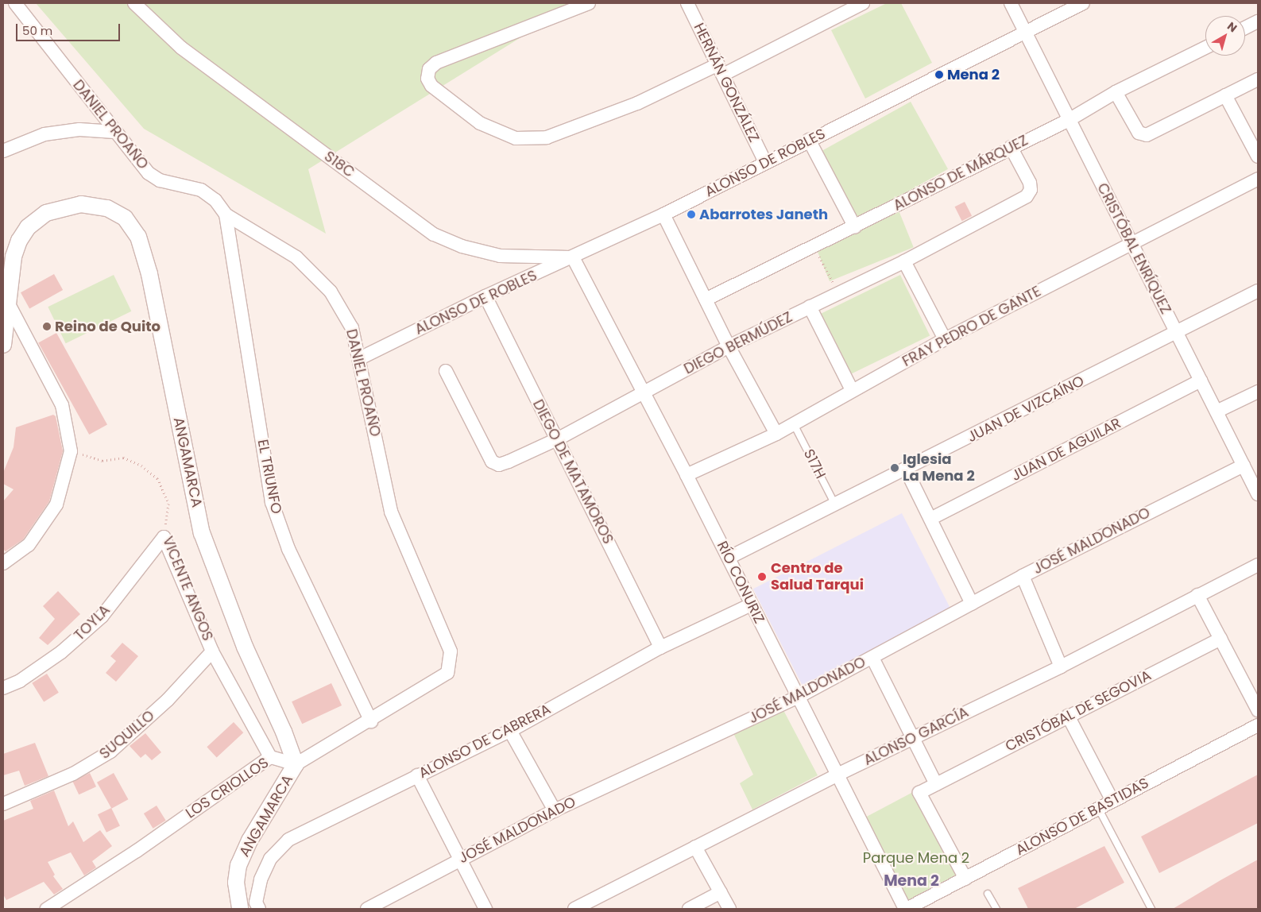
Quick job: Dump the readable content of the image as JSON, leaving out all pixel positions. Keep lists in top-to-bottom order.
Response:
{
  "streets": {
    "street": [
      "HERNÁN GONZÁLEZ",
      "DANIEL PROAÑO",
      "ALONSO DE ROBLES",
      "S18C",
      "ALONSO DE MÁRQUEZ",
      "CRISTÓBAL ENRÍQUEZ",
      "FRAY PEDRO DE GANTE",
      "DIEGO BERMÚDEZ",
      "JUAN DE VIZCAÍNO",
      "JUAN DE AGUILAR",
      "ANGAMARCA",
      "DIEGO DE MATAMOROS",
      "EL TRIUNFO",
      "JOSÉ MALDONADO",
      "RÍO CONURIZ",
      "VICENTE ANGOS",
      "TOYLA",
      "CRISTÓBAL DE SEGOVIA",
      "SUQUILLO",
      "ALONSO GARCÍA",
      "ALONSO DE CABRERA",
      "LOS CRIOLLOS",
      "ALONSO DE BASTIDAS"
    ],
    "lane": ["S17H"]
  },
  "crossings": [
    ["HERNÁN GONZÁLEZ", "ALONSO DE ROBLES"],
    ["DANIEL PROAÑO", "ALONSO DE ROBLES"],
    ["DANIEL PROAÑO", "EL TRIUNFO"],
    ["ALONSO DE ROBLES", "S18C"],
    ["ALONSO DE ROBLES", "CRISTÓBAL ENRÍQUEZ"],
    ["ALONSO DE ROBLES", "DIEGO DE MATAMOROS"],
    ["ALONSO DE ROBLES", "RÍO CONURIZ"],
    ["S18C", "RÍO CONURIZ"],
    ["ALONSO DE MÁRQUEZ", "CRISTÓBAL ENRÍQUEZ"],
    ["ALONSO DE MÁRQUEZ", "DIEGO BERMÚDEZ"],
    ["CRISTÓBAL ENRÍQUEZ", "FRAY PEDRO DE GANTE"],
    ["CRISTÓBAL ENRÍQUEZ", "JUAN DE VIZCAÍNO"],
    ["CRISTÓBAL ENRÍQUEZ", "JUAN DE AGUILAR"],
    ["CRISTÓBAL ENRÍQUEZ", "JOSÉ MALDONADO"],
    ["FRAY PEDRO DE GANTE", "S17H"],
    ["FRAY PEDRO DE GANTE", "RÍO CONURIZ"],
    ["DIEGO BERMÚDEZ", "DIEGO DE MATAMOROS"],
    ["DIEGO BERMÚDEZ", "RÍO CONURIZ"],
    ["JUAN DE VIZCAÍNO", "S17H"],
    ["JUAN DE VIZCAÍNO", "RÍO CONURIZ"],
    ["ANGAMARCA", "LOS CRIOLLOS"],
    ["DIEGO DE MATAMOROS", "ALONSO DE CABRERA"],
    ["JOSÉ MALDONADO", "RÍO CONURIZ"],
    ["RÍO CONURIZ", "ALONSO GARCÍA"],
    ["RÍO CONURIZ", "ALONSO DE CABRERA"],
    ["RÍO CONURIZ", "ALONSO DE BASTIDAS"],
    ["VICENTE ANGOS", "TOYLA"],
    ["VICENTE ANGOS", "SUQUILLO"],
    ["VICENTE ANGOS", "LOS CRIOLLOS"],
    ["CRISTÓBAL DE SEGOVIA", "ALONSO DE BASTIDAS"]
  ],
  "districts": ["Mena 2"],
  "parks": ["Parque Mena 2"],
  "places": [
    "Mena 2",
    "Abarrotes Janeth",
    "Reino de Quito",
    "Iglesia La Mena 2",
    "Centro de Salud Tarqui"
  ],
  "scale_bar": "50 m",
  "north": "top right"
}
